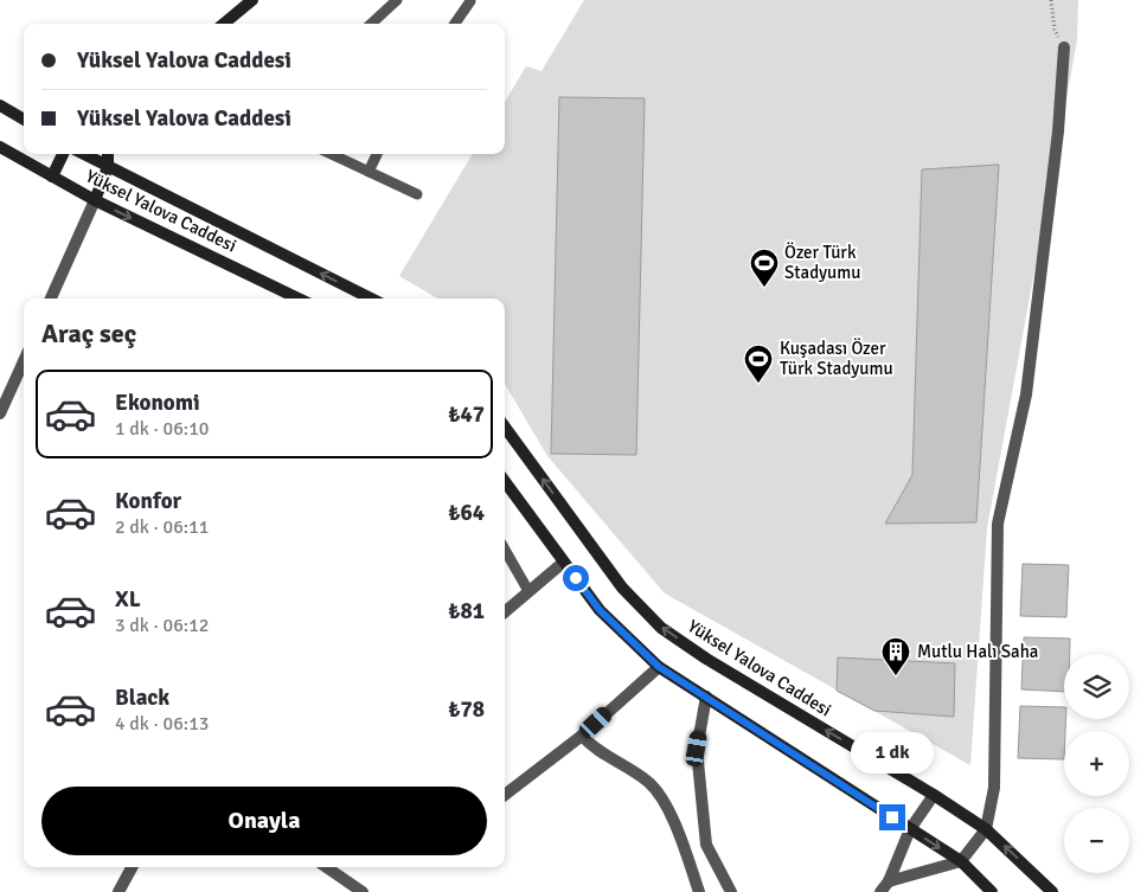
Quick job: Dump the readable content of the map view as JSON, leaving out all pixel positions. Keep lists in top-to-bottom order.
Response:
{
  "streets": {
    "main road": ["Yüksel Yalova Caddesi"]
  },
  "places": {
    "sports": ["Özer Türk Stadyumu", "Kuşadası Özer Türk Stadyumu"],
    "building": ["Mutlu Halı Saha"]
  },
  "page": {
    "banner": ["Yüksel Yalova Caddesi", "Yüksel Yalova Caddesi"],
    "heading": "Araç seç",
    "list": [
      {
        "name": "Ekonomi",
        "note": "1 dk · 06:10",
        "value": "₺47"
      },
      {
        "name": "Konfor",
        "note": "2 dk · 06:11",
        "value": "₺64"
      },
      {
        "name": "XL",
        "note": "3 dk · 06:12",
        "value": "₺81"
      },
      {
        "name": "Black",
        "note": "4 dk · 06:13",
        "value": "₺78"
      }
    ],
    "map_buttons": ["+", "−"],
    "bubble": "1 dk",
    "buttons": "Onayla"
  }
}
